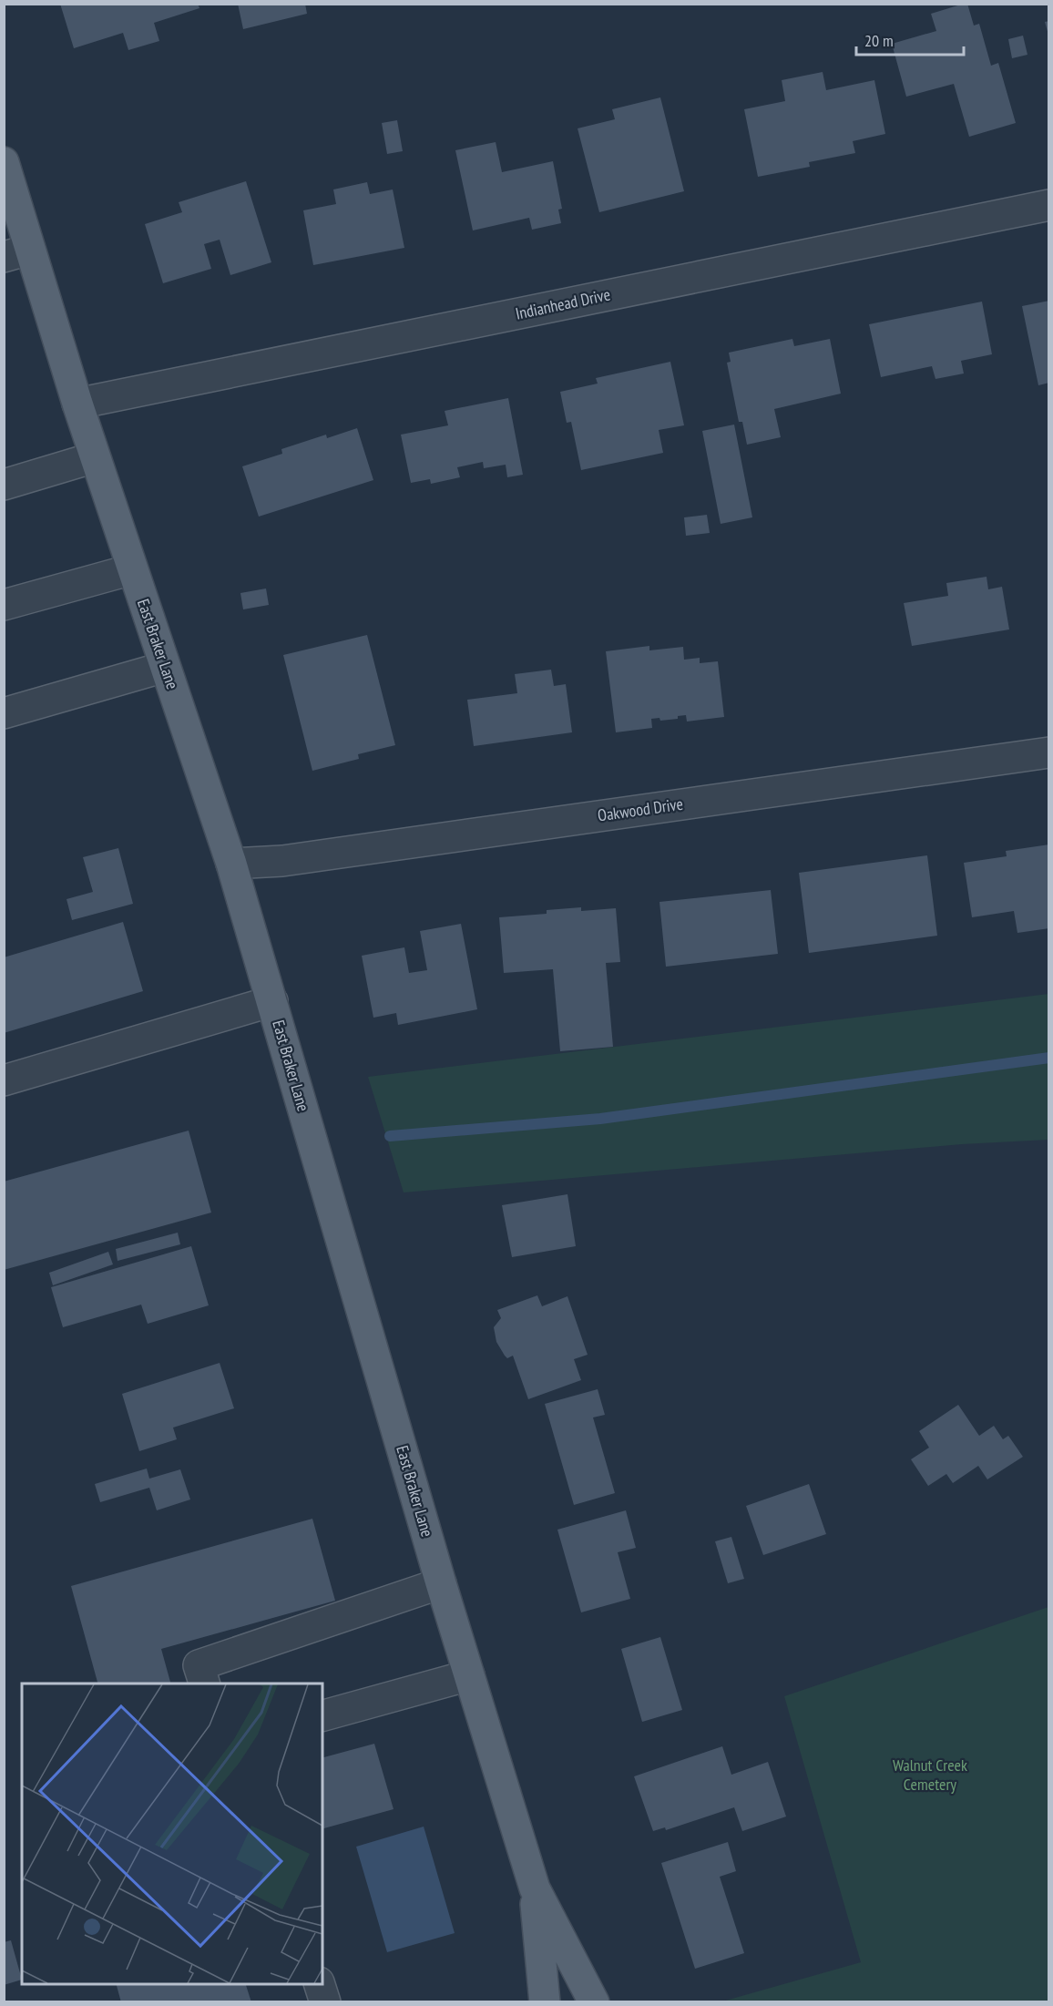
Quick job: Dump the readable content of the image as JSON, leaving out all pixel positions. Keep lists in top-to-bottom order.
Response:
{
  "streets": {
    "main road": ["East Braker Lane"],
    "street": ["Indianhead Drive", "Oakwood Drive"]
  },
  "crossings": [
    ["Indianhead Drive", "East Braker Lane"],
    ["East Braker Lane", "Oakwood Drive"]
  ],
  "parks": ["Walnut Creek Cemetery"],
  "scale_bar": "20 m"
}
